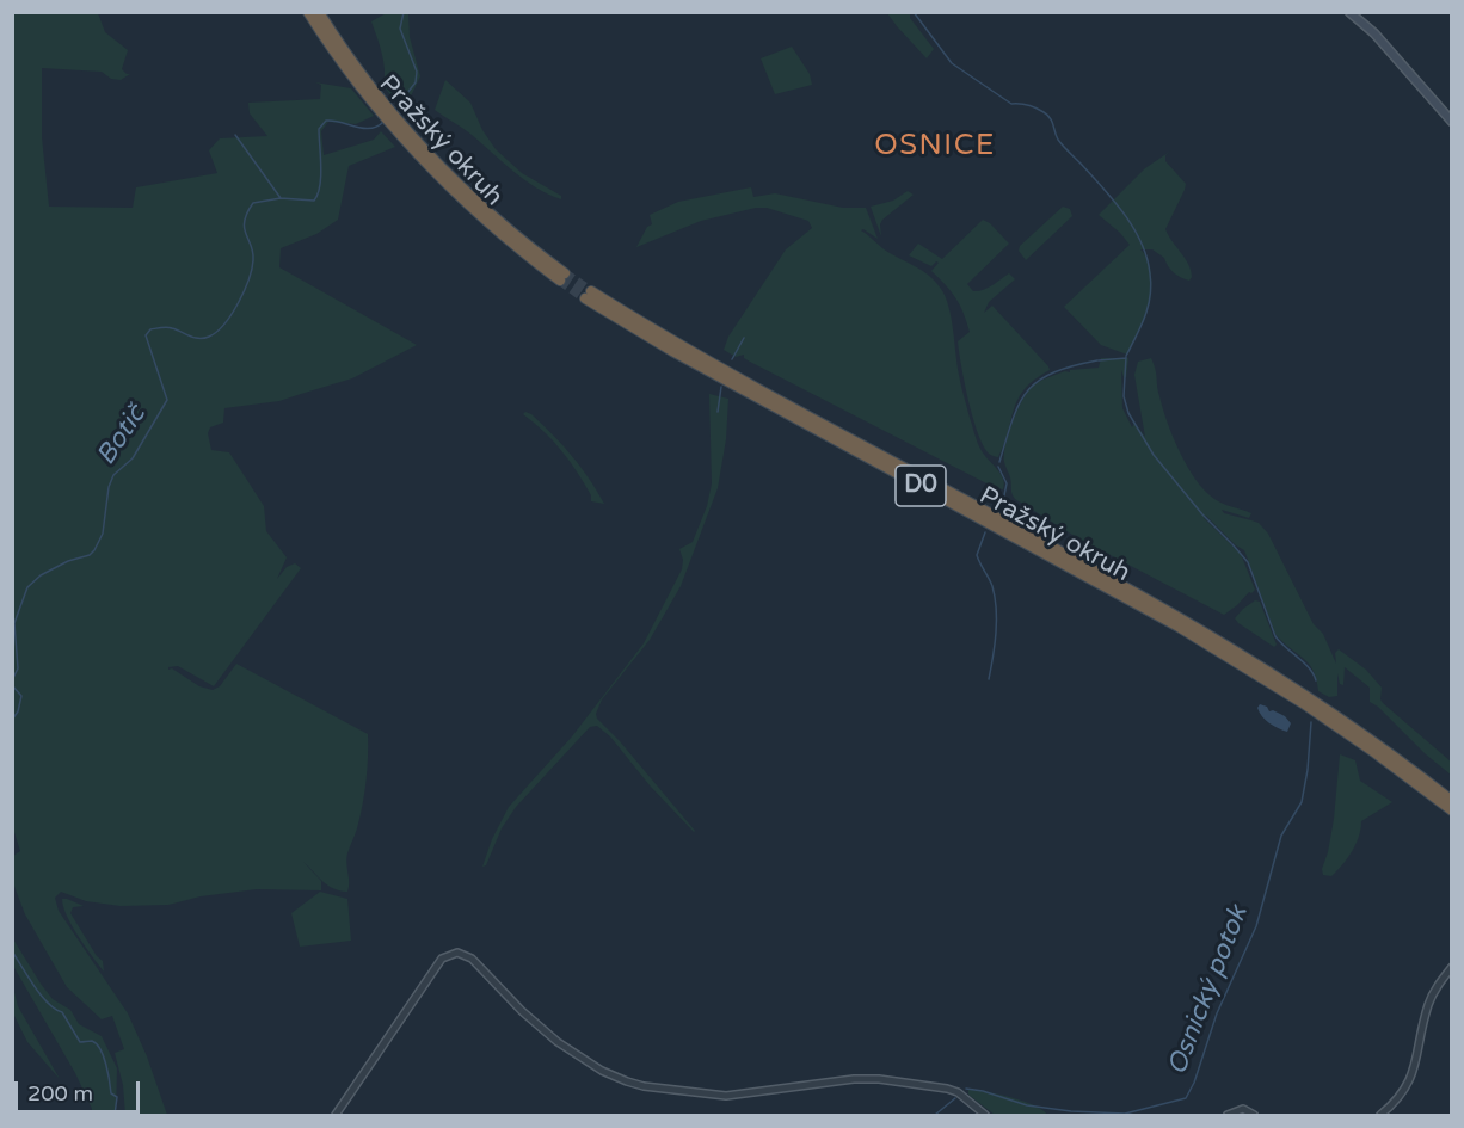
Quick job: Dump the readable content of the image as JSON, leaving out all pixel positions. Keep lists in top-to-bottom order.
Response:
{
  "streets": {
    "highway": ["Pražský okruh", "D0"]
  },
  "districts": ["OSNICE"],
  "water": ["Botič", "Osnický potok"],
  "scale_bar": "200 m"
}
